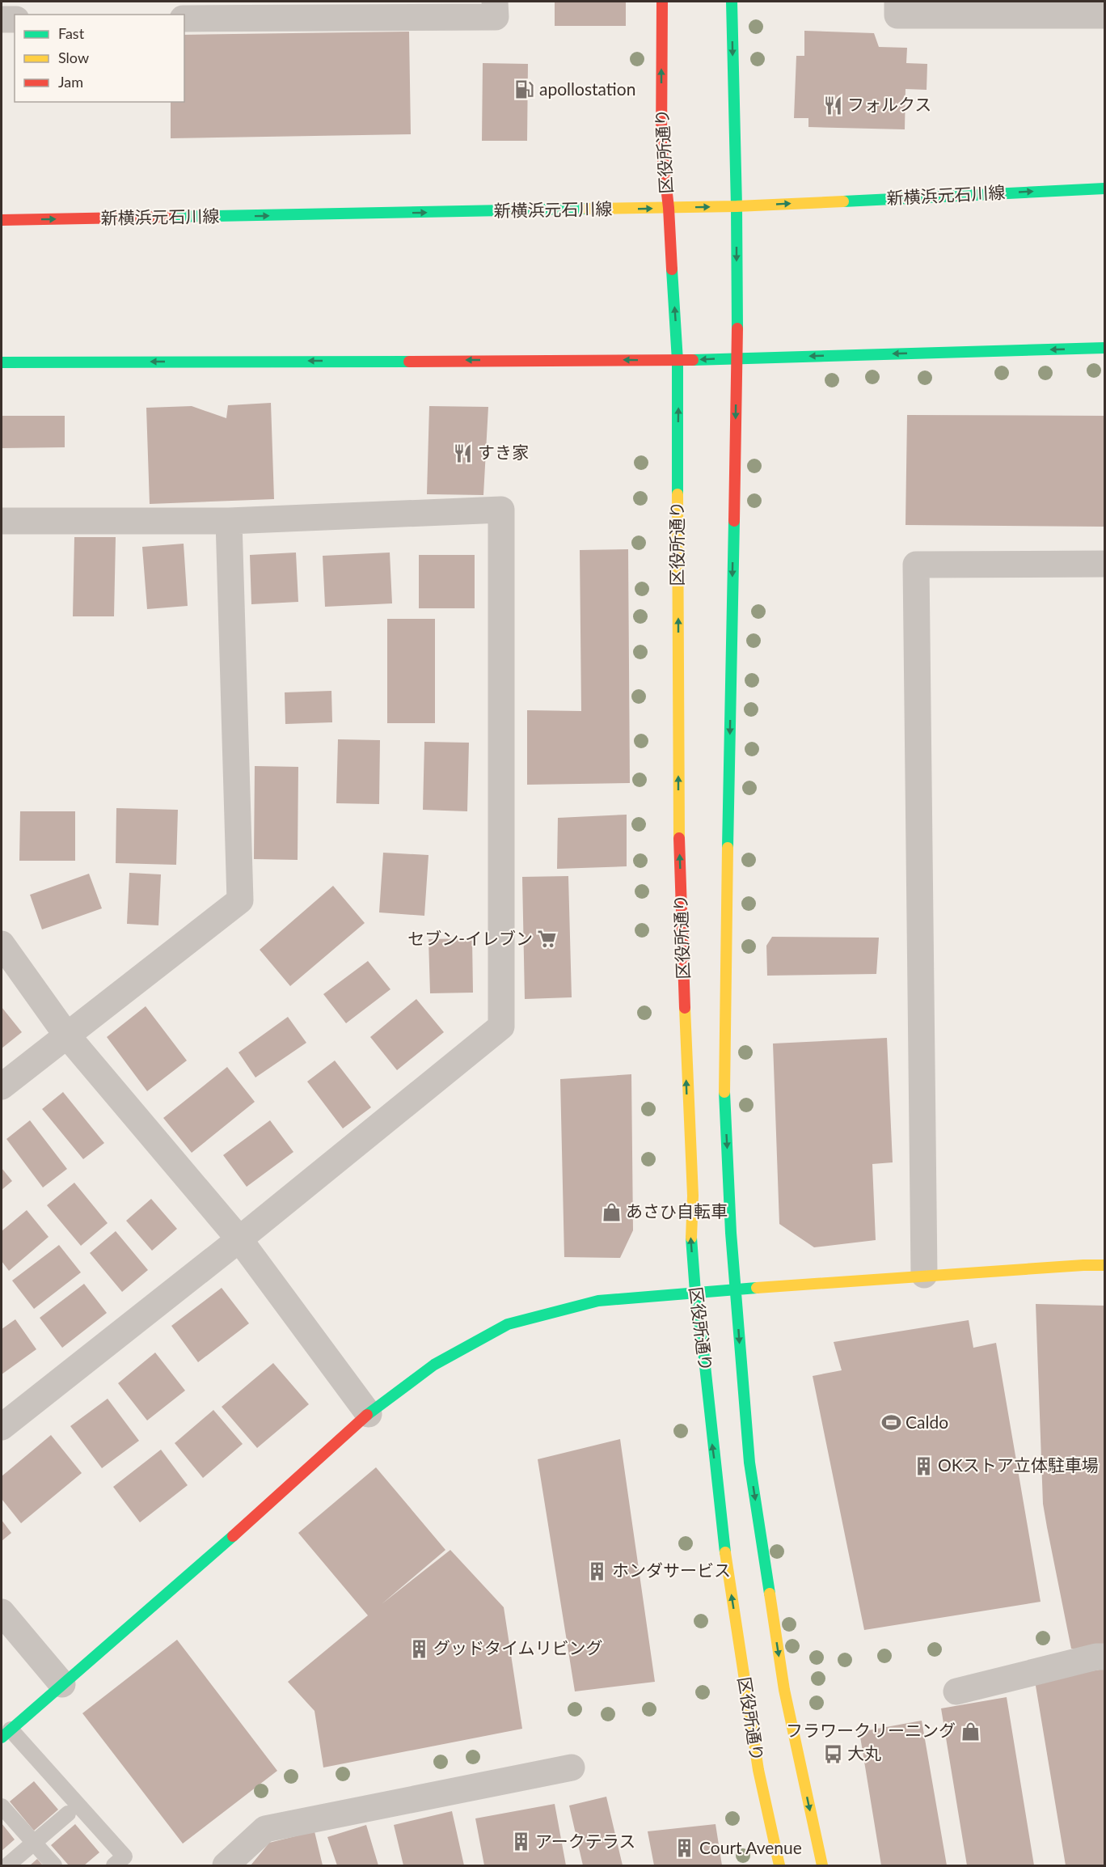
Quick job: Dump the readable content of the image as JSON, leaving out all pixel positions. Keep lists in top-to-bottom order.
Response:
{
  "streets": {
    "street": ["区役所通り", "新横浜元石川線"]
  },
  "crossings": [
    ["区役所通り", "新横浜元石川線"]
  ],
  "one_way": ["新横浜元石川線"],
  "places": {
    "fuel station": ["apollostation"],
    "restaurant": ["フォルクス", "すき家"],
    "supermarket": ["セブン-イレブン"],
    "shop": ["あさひ自転車", "フラワークリーニング"],
    "sports": ["Caldo"],
    "building": [
      "OKストア立体駐車場",
      "ホンダサービス",
      "グッドタイムリビング",
      "アークテラス",
      "Court Avenue"
    ],
    "bus stop": ["大丸"]
  },
  "legend": ["Fast", "Slow", "Jam"]
}
